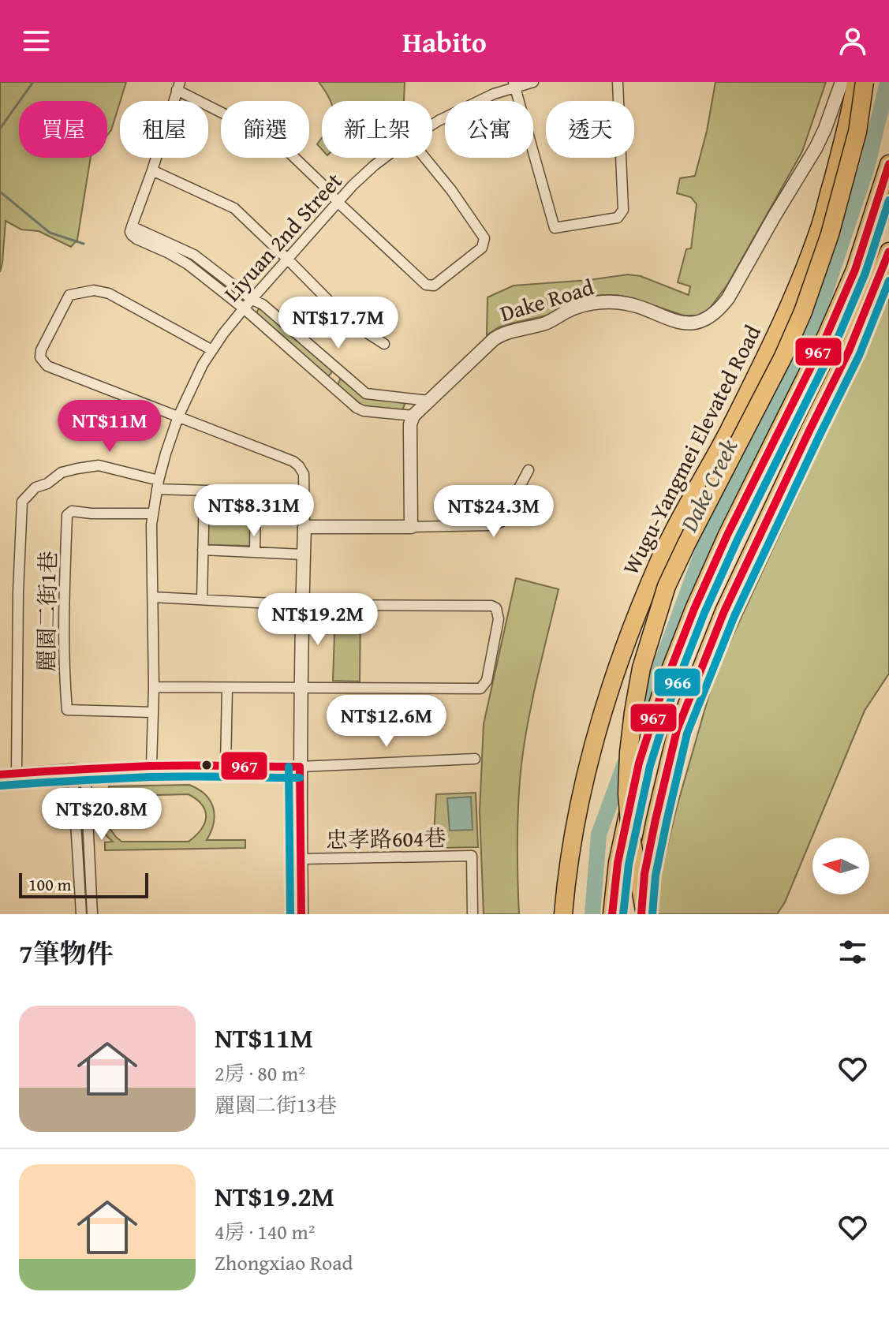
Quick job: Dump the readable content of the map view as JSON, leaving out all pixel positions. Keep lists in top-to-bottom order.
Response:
{
  "streets": {
    "highway": ["Wugu-Yangmei Elevated Road"],
    "street": [
      "Liyuan 2nd Street",
      "Dake Road",
      "麗園二街1巷",
      "忠孝路604巷"
    ]
  },
  "crossings": [
    ["Liyuan 2nd Street", "麗園二街1巷"]
  ],
  "water": ["Dake Creek"],
  "lines": ["transit line 967", "transit line 966"],
  "scale_bar": "100 m",
  "north": "left",
  "page": {
    "header": "Habito",
    "chip": [
      "買屋",
      "租屋",
      "篩選",
      "新上架",
      "公寓",
      "透天"
    ],
    "price": [
      "NT$17.7M",
      "NT$11M",
      "NT$8.31M",
      "NT$24.3M",
      "NT$19.2M",
      "NT$12.6M",
      "NT$20.8M"
    ],
    "scale": "100 m",
    "heading": "7筆物件",
    "list": [
      {
        "name": "NT$11M",
        "note": "2房 · 80 m² · 麗園二街13巷"
      },
      {
        "name": "NT$19.2M",
        "note": "4房 · 140 m² · Zhongxiao Road"
      }
    ]
  }
}
